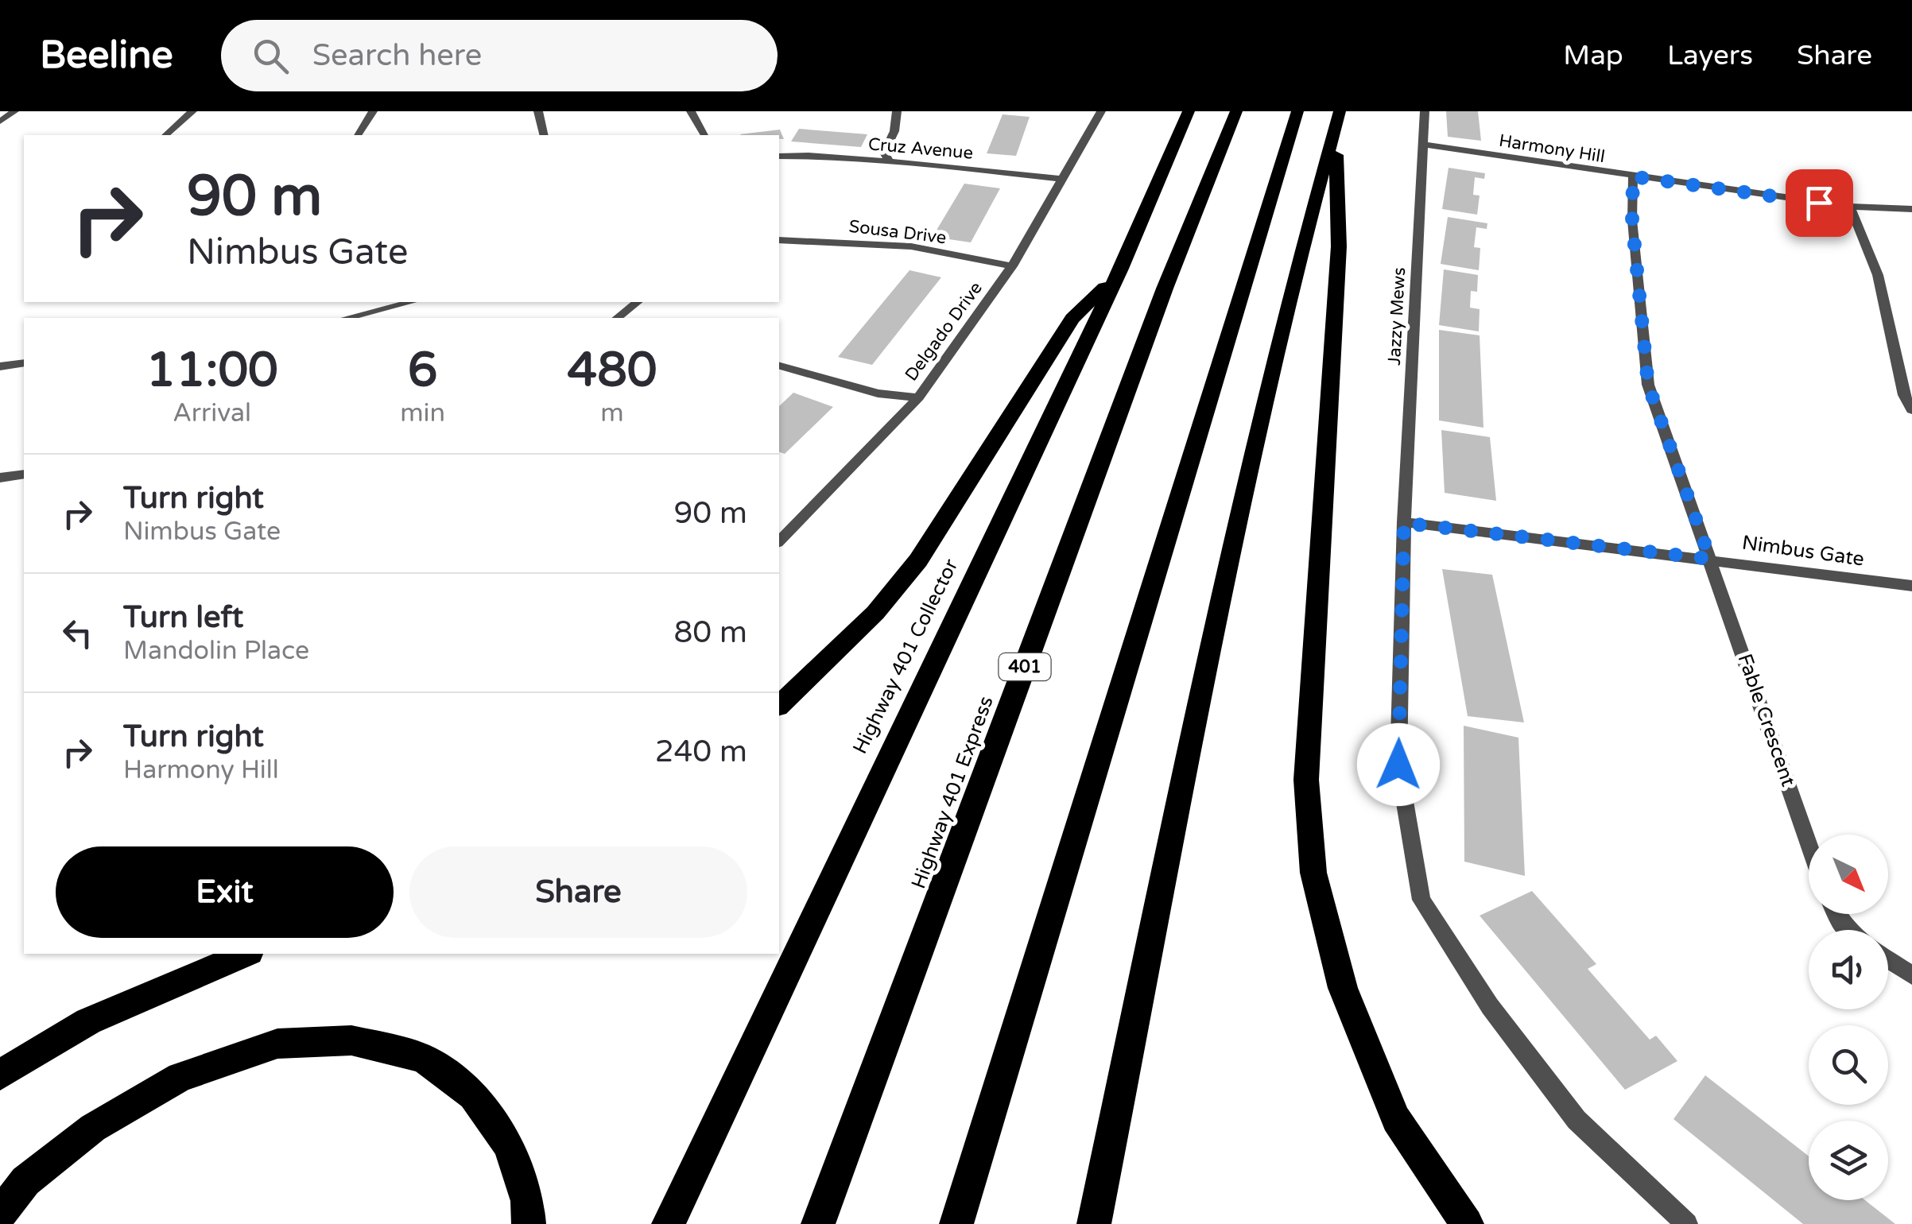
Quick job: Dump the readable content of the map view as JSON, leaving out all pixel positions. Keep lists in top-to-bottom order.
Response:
{
  "streets": {
    "highway": ["Highway 401 Collector", "401", "Highway 401 Express"],
    "street": [
      "Cruz Avenue",
      "Harmony Hill",
      "Sousa Drive",
      "Jazzy Mews",
      "Delgado Drive",
      "Nimbus Gate",
      "Fable Crescent"
    ]
  },
  "crossings": [
    ["Cruz Avenue", "Delgado Drive"],
    ["Harmony Hill", "Jazzy Mews"],
    ["Harmony Hill", "Fable Crescent"],
    ["Sousa Drive", "Delgado Drive"],
    ["Jazzy Mews", "Nimbus Gate"],
    ["Nimbus Gate", "Fable Crescent"]
  ],
  "north": "bottom right",
  "page": {
    "header": "Beeline",
    "search": "Search here",
    "nav": ["Map", "Layers", "Share"],
    "turn": ["90 m", "Nimbus Gate"],
    "eta": [
      "11:00",
      "Arrival",
      "6",
      "min",
      "480",
      "m"
    ],
    "list": [
      {
        "name": "Turn right",
        "note": "Nimbus Gate",
        "value": "90 m"
      },
      {
        "name": "Turn left",
        "note": "Mandolin Place",
        "value": "80 m"
      },
      {
        "name": "Turn right",
        "note": "Harmony Hill",
        "value": "240 m"
      }
    ],
    "buttons": ["Exit", "Share"]
  }
}
